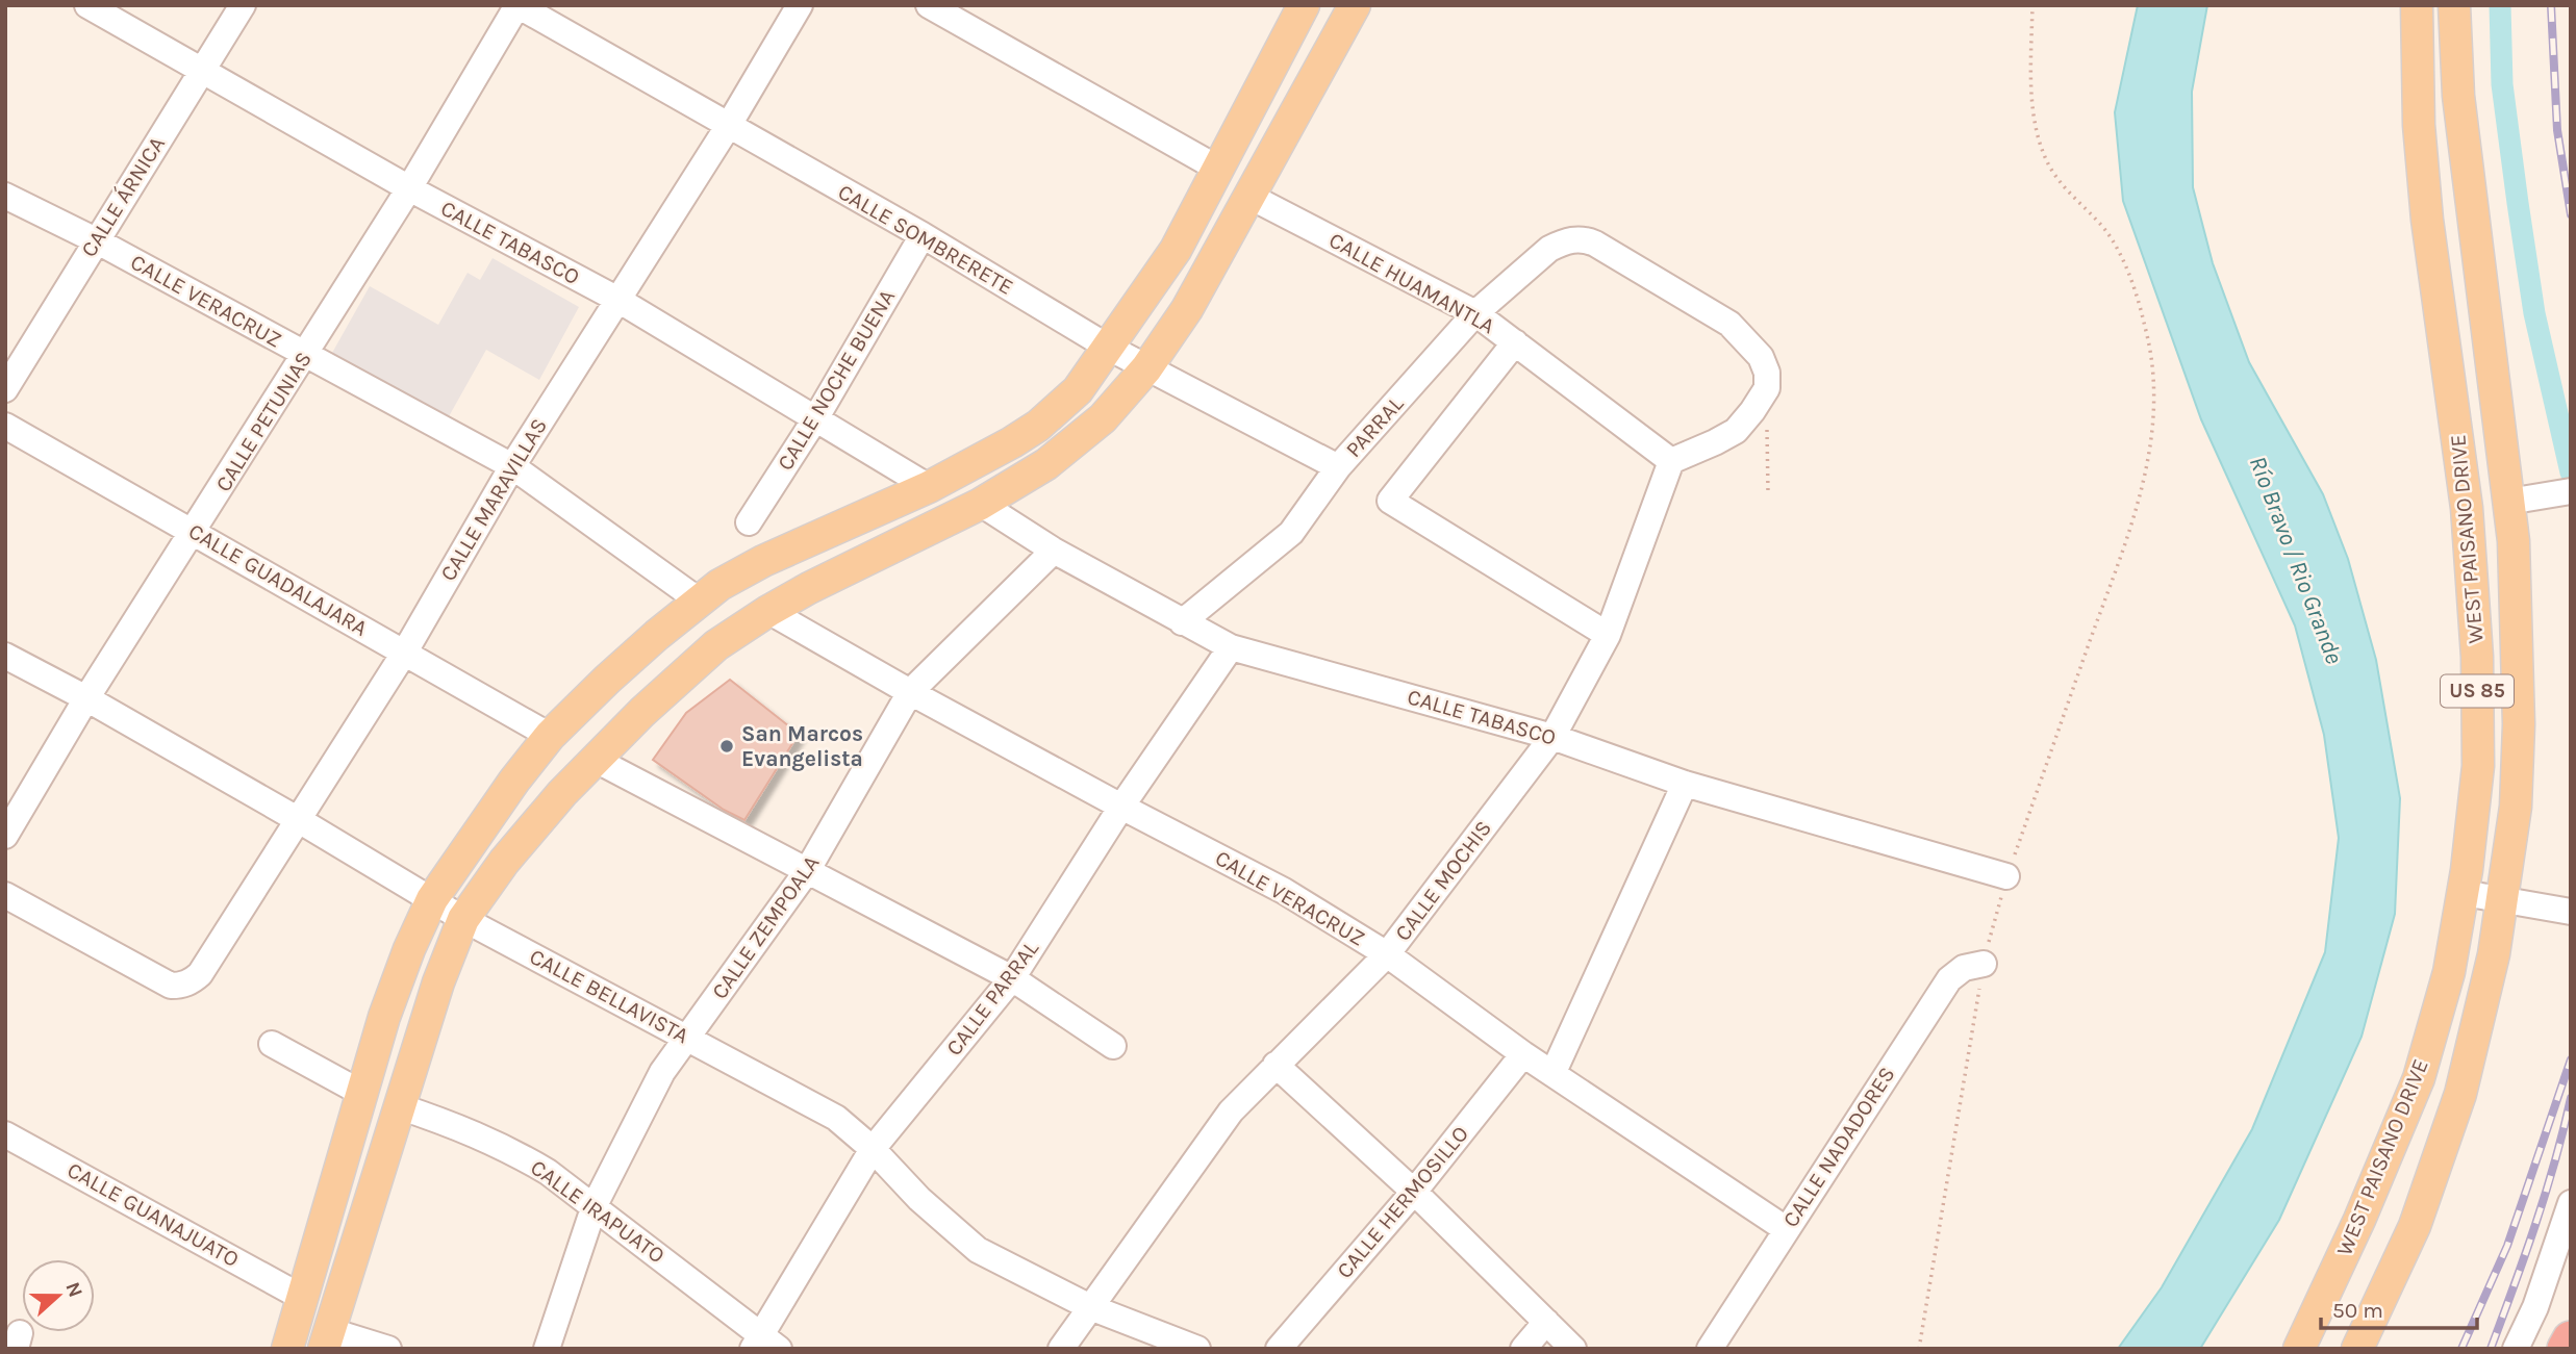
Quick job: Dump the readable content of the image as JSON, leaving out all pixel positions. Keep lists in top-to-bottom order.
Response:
{
  "streets": {
    "main road": ["WEST PAISANO DRIVE", "US 85"],
    "street": [
      "CALLE ÁRNICA",
      "CALLE SOMBRERETE",
      "CALLE TABASCO",
      "CALLE HUAMANTLA",
      "CALLE VERACRUZ",
      "CALLE NOCHE BUENA",
      "CALLE PETUNIAS",
      "PARRAL",
      "CALLE MARAVILLAS",
      "CALLE GUADALAJARA",
      "CALLE MOCHIS",
      "CALLE ZEMPOALA",
      "CALLE BELLAVISTA",
      "CALLE PARRAL",
      "CALLE NADADORES",
      "CALLE HERMOSILLO",
      "CALLE IRAPUATO",
      "CALLE GUANAJUATO"
    ]
  },
  "crossings": [
    ["CALLE ÁRNICA", "CALLE TABASCO"],
    ["CALLE ÁRNICA", "CALLE VERACRUZ"],
    ["CALLE SOMBRERETE", "CALLE NOCHE BUENA"],
    ["CALLE SOMBRERETE", "CALLE PETUNIAS"],
    ["CALLE SOMBRERETE", "PARRAL"],
    ["CALLE SOMBRERETE", "CALLE MARAVILLAS"],
    ["CALLE TABASCO", "CALLE NOCHE BUENA"],
    ["CALLE TABASCO", "CALLE PETUNIAS"],
    ["CALLE TABASCO", "PARRAL"],
    ["CALLE TABASCO", "CALLE MARAVILLAS"],
    ["CALLE TABASCO", "CALLE MOCHIS"],
    ["CALLE TABASCO", "CALLE ZEMPOALA"],
    ["CALLE TABASCO", "CALLE PARRAL"],
    ["CALLE HUAMANTLA", "PARRAL"],
    ["CALLE HUAMANTLA", "CALLE MOCHIS"],
    ["CALLE VERACRUZ", "CALLE PETUNIAS"],
    ["CALLE VERACRUZ", "CALLE MARAVILLAS"],
    ["CALLE VERACRUZ", "CALLE MOCHIS"],
    ["CALLE VERACRUZ", "CALLE ZEMPOALA"],
    ["CALLE VERACRUZ", "CALLE PARRAL"],
    ["CALLE VERACRUZ", "CALLE NADADORES"],
    ["CALLE VERACRUZ", "CALLE HERMOSILLO"],
    ["CALLE PETUNIAS", "CALLE GUADALAJARA"],
    ["CALLE PETUNIAS", "CALLE BELLAVISTA"],
    ["CALLE MARAVILLAS", "CALLE GUADALAJARA"],
    ["CALLE MARAVILLAS", "CALLE BELLAVISTA"],
    ["CALLE MOCHIS", "CALLE BELLAVISTA"],
    ["CALLE ZEMPOALA", "CALLE BELLAVISTA"],
    ["CALLE ZEMPOALA", "CALLE IRAPUATO"],
    ["CALLE BELLAVISTA", "CALLE PARRAL"],
    ["CALLE PARRAL", "CALLE IRAPUATO"]
  ],
  "water": ["Río Bravo / Rio Grande"],
  "places": ["San Marcos Evangelista"],
  "scale_bar": "50 m",
  "north": "right"
}
